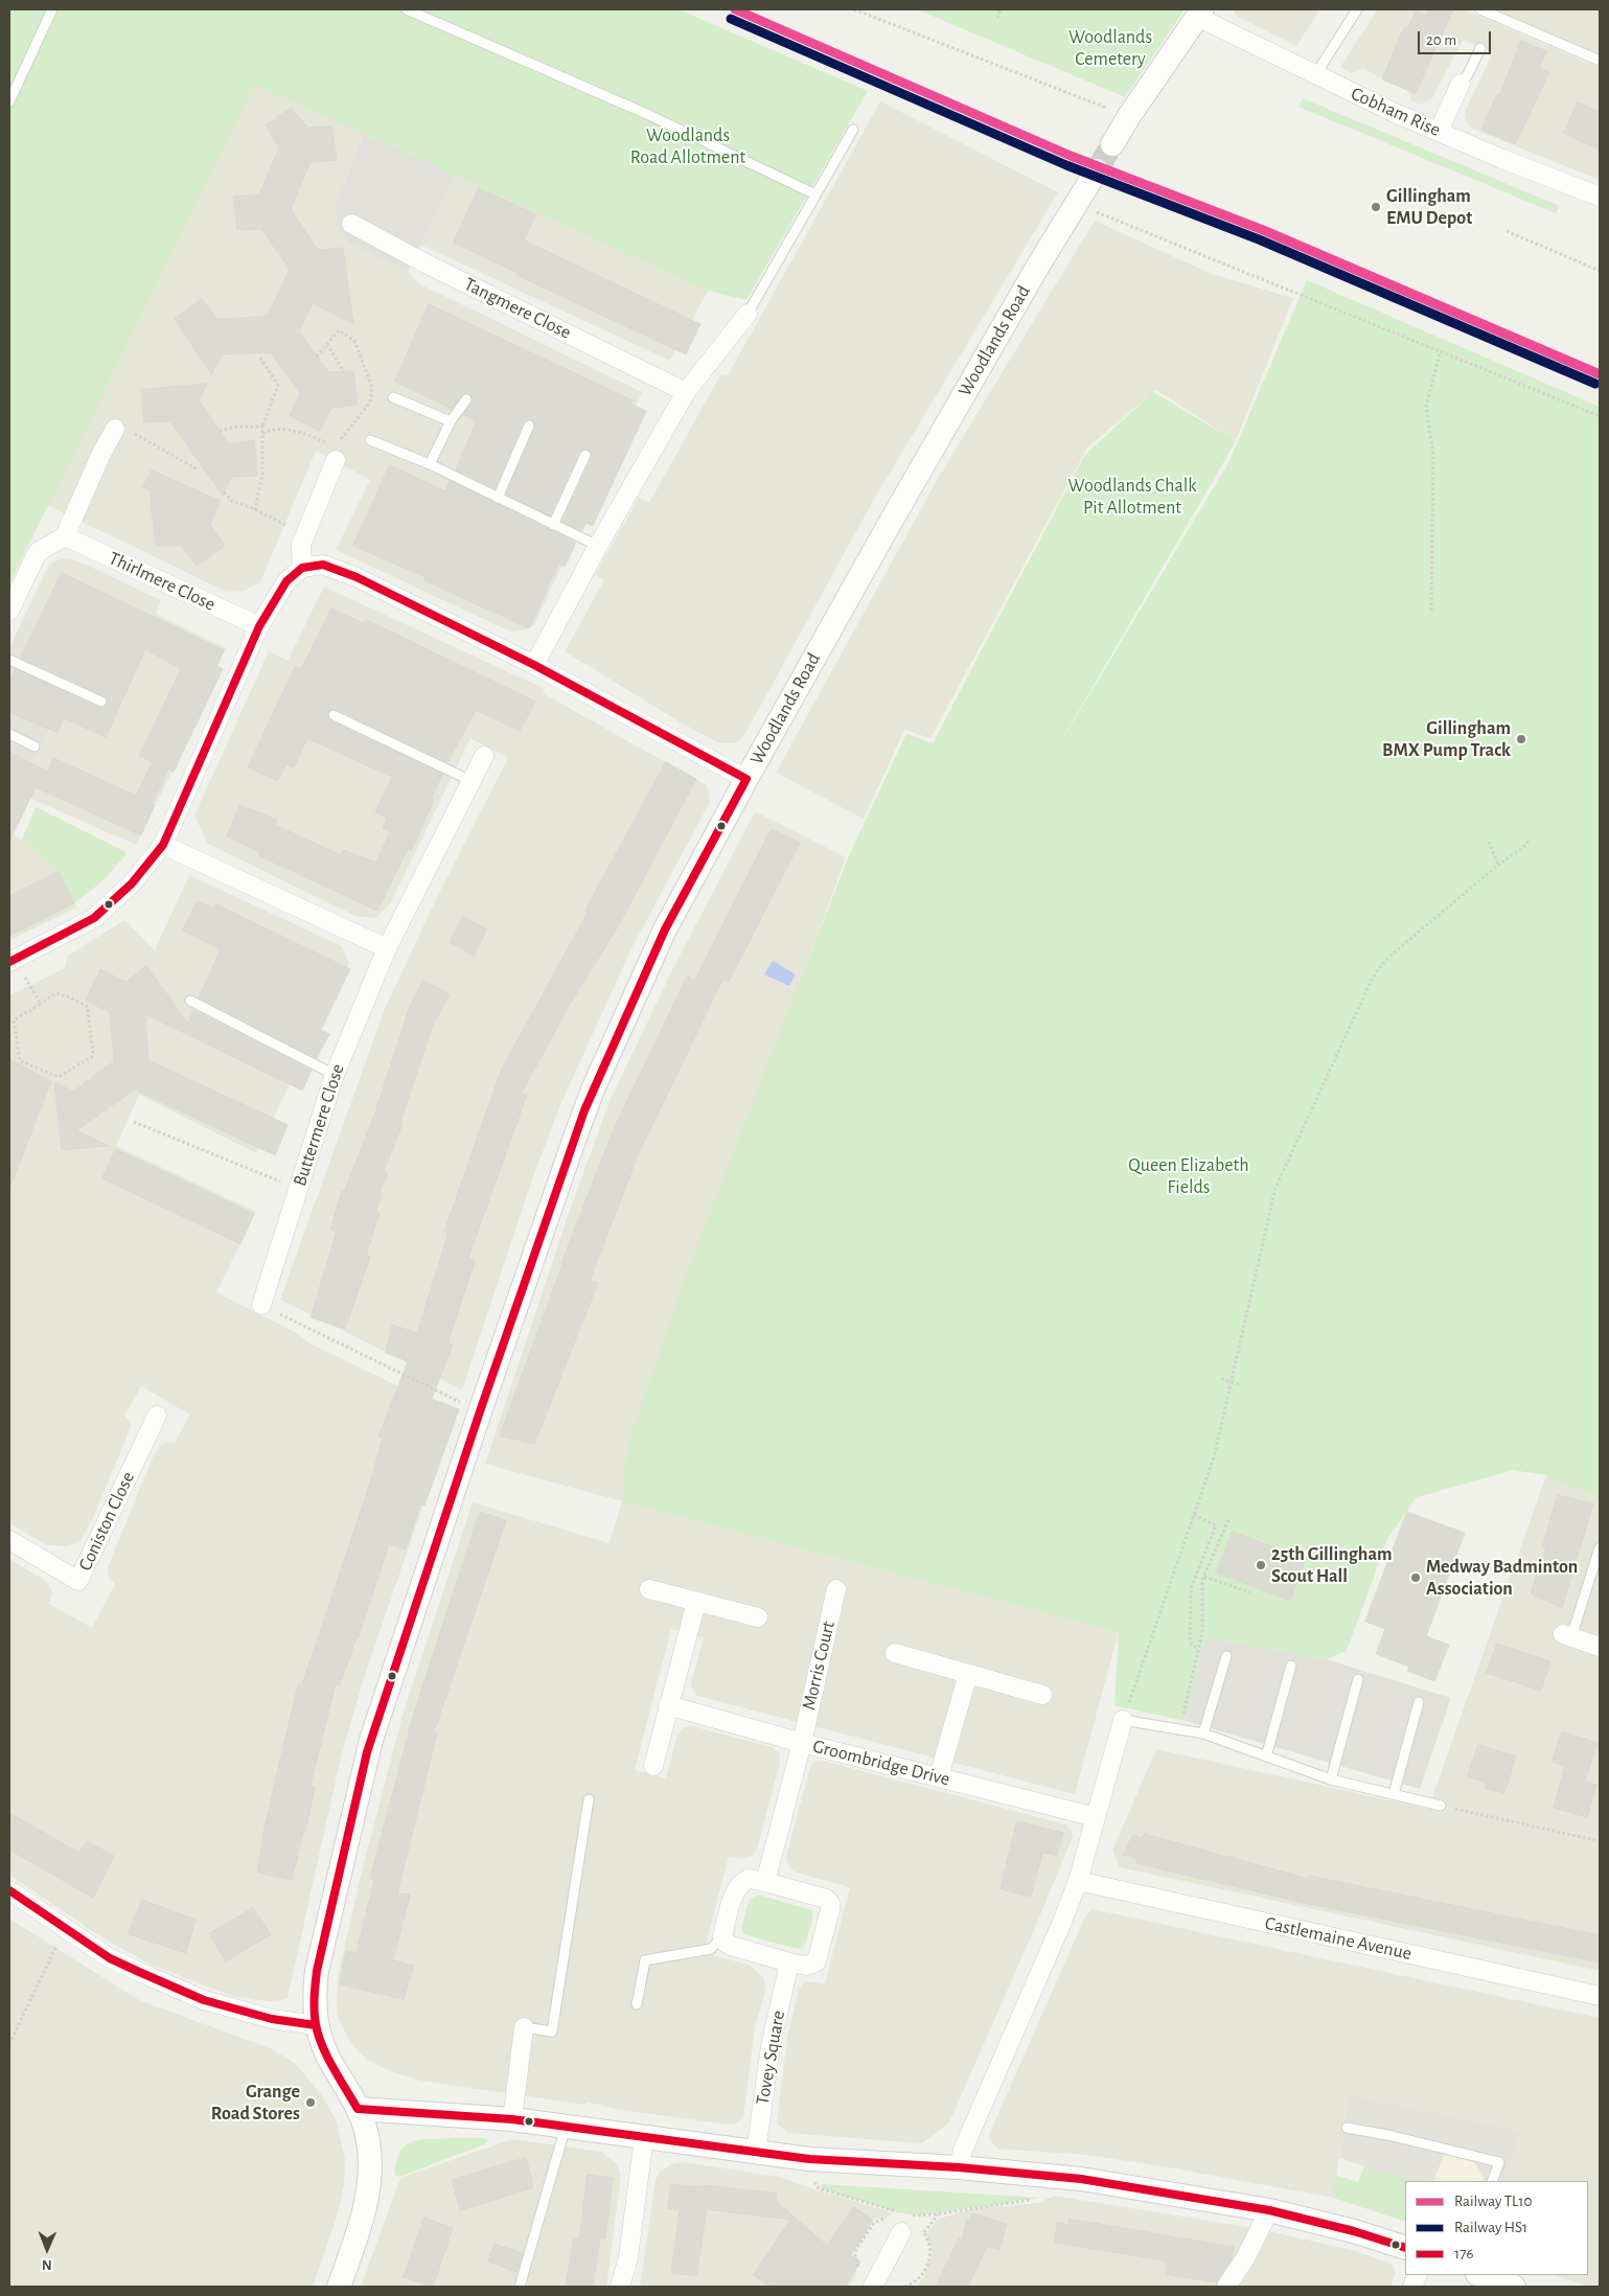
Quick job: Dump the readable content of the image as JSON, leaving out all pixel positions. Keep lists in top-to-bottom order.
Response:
{
  "streets": {
    "street": [
      "Cobham Rise",
      "Tangmere Close",
      "Woodlands Road",
      "Thirlmere Close",
      "Buttermere Close",
      "Coniston Close",
      "Morris Court",
      "Groombridge Drive",
      "Castlemaine Avenue",
      "Tovey Square"
    ]
  },
  "crossings": [
    ["Morris Court", "Groombridge Drive"]
  ],
  "parks": [
    "Woodlands Cemetery",
    "Woodlands Road Allotment",
    "Woodlands Chalk Pit Allotment",
    "Queen Elizabeth Fields"
  ],
  "places": [
    "Gillingham EMU Depot",
    "Gillingham BMX Pump Track",
    "25th Gillingham Scout Hall",
    "Medway Badminton Association",
    "Grange Road Stores"
  ],
  "lines": ["rail line TL10", "rail line HS1", "transit line 176"],
  "legend": ["Railway TL10", "Railway HS1", "176"],
  "scale_bar": "20 m",
  "north": "bottom"
}
